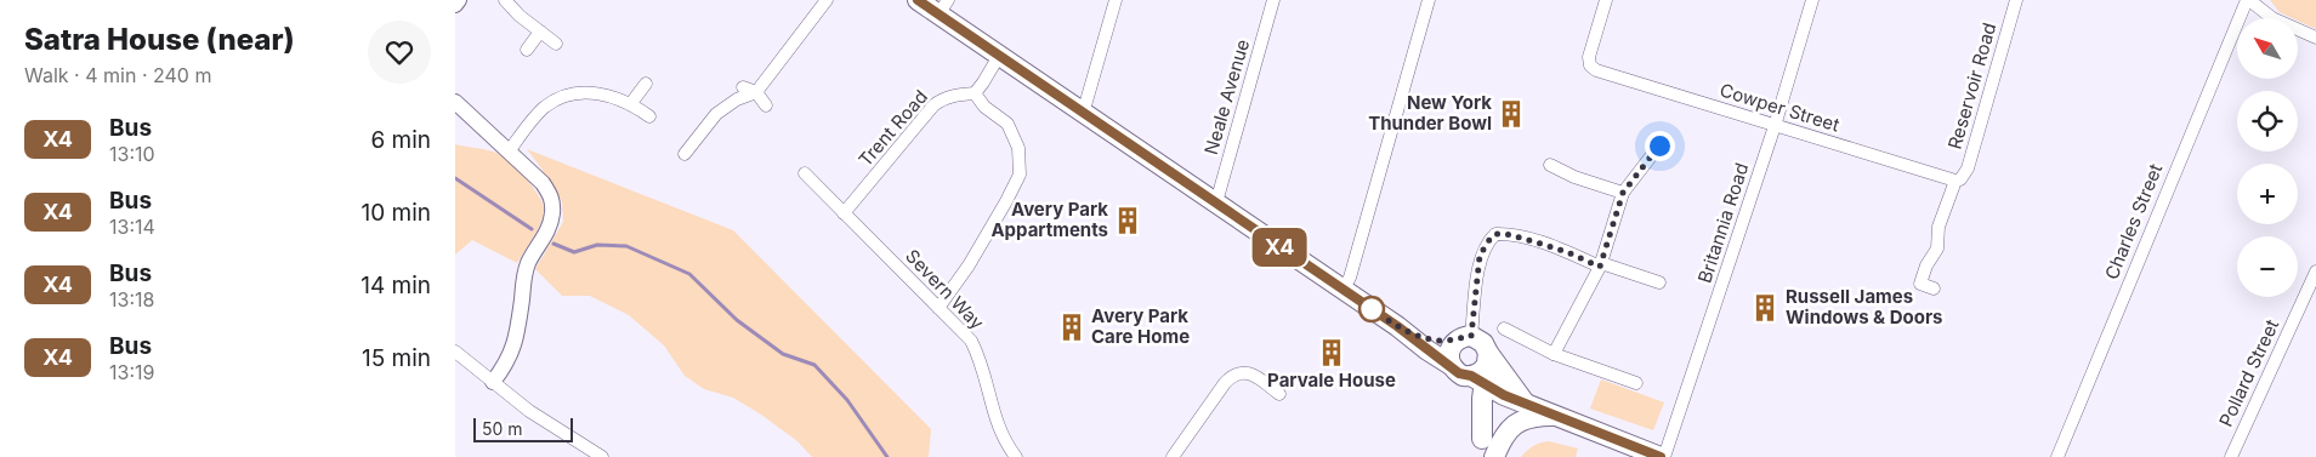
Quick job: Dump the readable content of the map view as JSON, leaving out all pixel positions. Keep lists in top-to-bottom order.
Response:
{
  "streets": {
    "street": [
      "Reservoir Road",
      "Neale Avenue",
      "Cowper Street",
      "Trent Road",
      "Charles Street",
      "Britannia Road",
      "Severn Way",
      "Pollard Street"
    ]
  },
  "crossings": [
    ["Reservoir Road", "Cowper Street"],
    ["Cowper Street", "Britannia Road"],
    ["Trent Road", "Severn Way"]
  ],
  "places": {
    "building": [
      "New York Thunder Bowl",
      "Avery Park Appartments",
      "Russell James Windows & Doors",
      "Avery Park Care Home",
      "Parvale House"
    ]
  },
  "lines": ["bus line X4"],
  "scale_bar": "50 m",
  "north": "top left",
  "page": {
    "heading": ["Satra House (near)", "Walk · 4 min · 240 m"],
    "on_map": "X4",
    "map_buttons": ["+", "−"],
    "list": [
      {
        "mark": "X4",
        "name": "Bus",
        "note": "13:10",
        "value": "6 min"
      },
      {
        "mark": "X4",
        "name": "Bus",
        "note": "13:14",
        "value": "10 min"
      },
      {
        "mark": "X4",
        "name": "Bus",
        "note": "13:18",
        "value": "14 min"
      },
      {
        "mark": "X4",
        "name": "Bus",
        "note": "13:19",
        "value": "15 min"
      }
    ],
    "scale": "50 m"
  }
}
